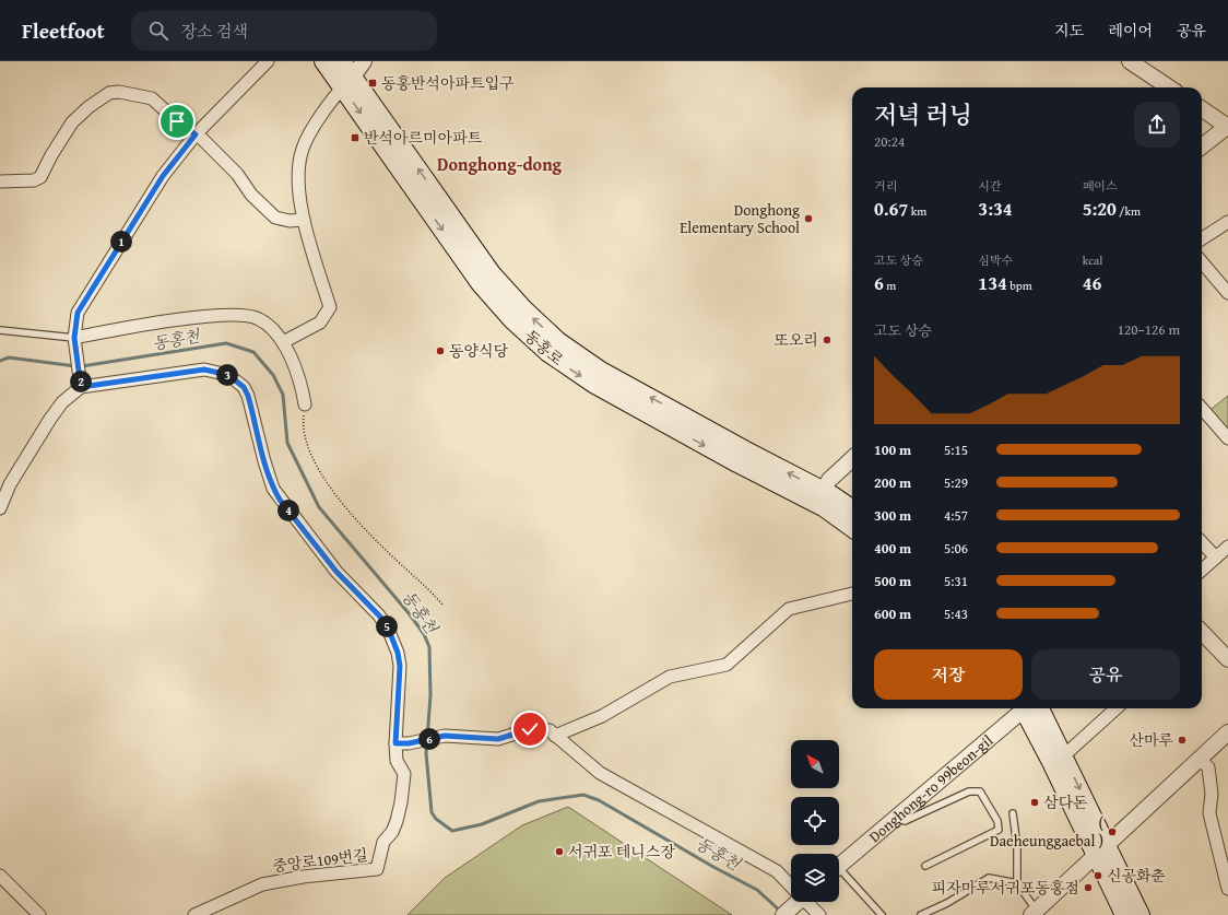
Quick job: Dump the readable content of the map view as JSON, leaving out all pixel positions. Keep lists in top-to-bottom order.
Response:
{
  "streets": {
    "main road": ["동홍로"],
    "street": ["Donghong-ro 99beon-gil", "중앙로109번길"]
  },
  "districts": ["Donghong-dong"],
  "water": ["동홍천"],
  "places": {
    "transit": ["동홍반석아파트입구", "반석아르미아파트"],
    "other": [
      "Donghong Elementary School",
      "또오리",
      "동양식당",
      "산마루",
      "삼다돈",
      "( Daeheunggaebal )",
      "서귀포 테니스장",
      "신공화춘",
      "피자마루서귀포동홍점"
    ]
  },
  "north": "top left",
  "page": {
    "header": "Fleetfoot",
    "search": "장소 검색",
    "nav": ["지도", "레이어", "공유"],
    "heading": ["저녁 러닝", "20:24"],
    "stats": [
      ["거리", "0.67 km"],
      ["시간", "3:34"],
      ["페이스", "5:20 /km"],
      ["고도 상승", "6 m"],
      ["심박수", "134 bpm"],
      ["kcal", "46"]
    ],
    "pins": [
      "1",
      "3",
      "2",
      "4",
      "5",
      "6"
    ],
    "chart": ["고도 상승", "120–126 m"],
    "list": [
      {
        "name": "100 m",
        "note": "5:15"
      },
      {
        "name": "200 m",
        "note": "5:29"
      },
      {
        "name": "300 m",
        "note": "4:57"
      },
      {
        "name": "400 m",
        "note": "5:06"
      },
      {
        "name": "500 m",
        "note": "5:31"
      },
      {
        "name": "600 m",
        "note": "5:43"
      }
    ],
    "buttons": ["저장", "공유"]
  }
}
